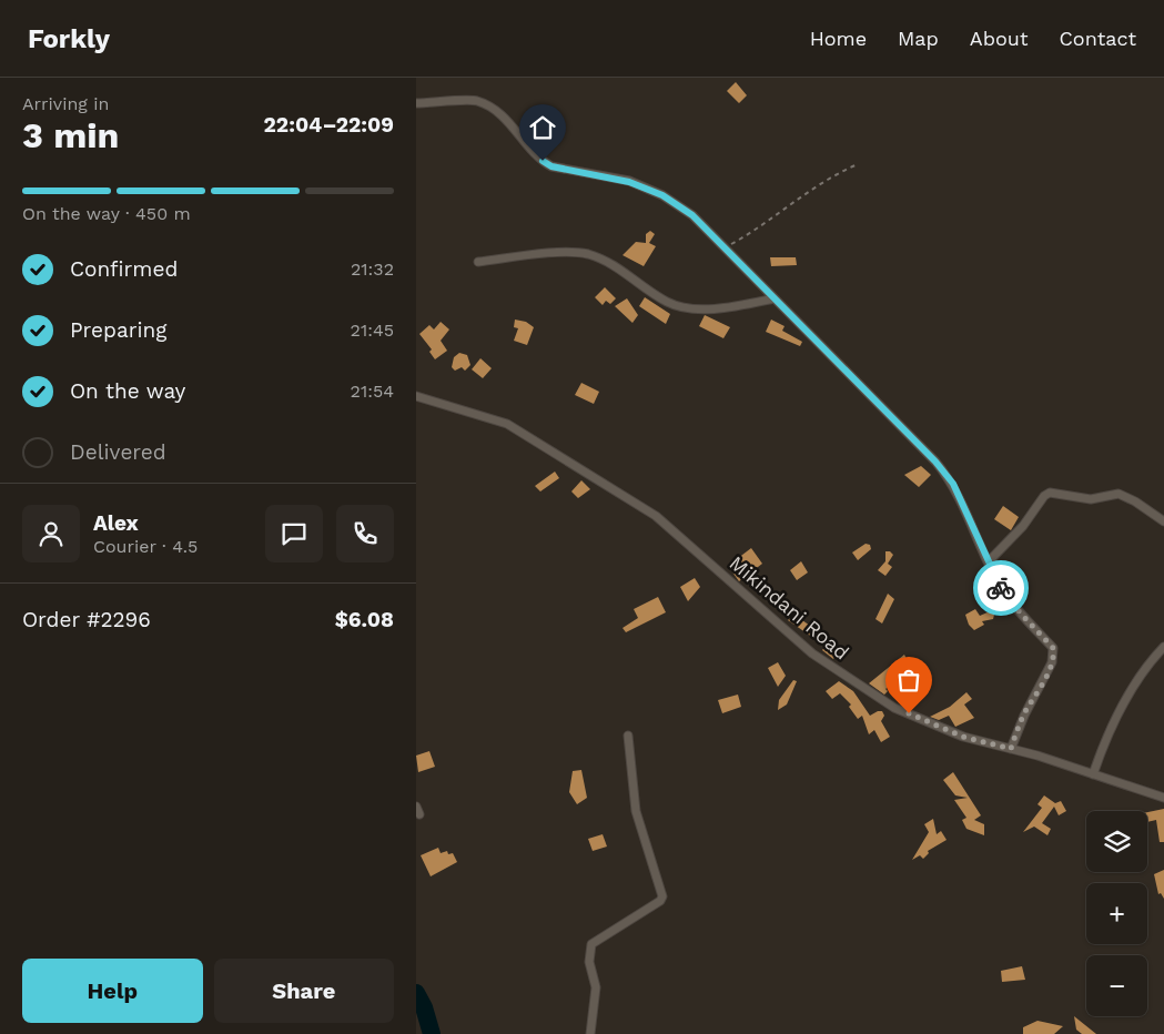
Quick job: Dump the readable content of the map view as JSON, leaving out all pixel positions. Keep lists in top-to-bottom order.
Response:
{
  "streets": {
    "street": ["Mikindani Road"]
  },
  "page": {
    "header": "Forkly",
    "nav": [
      "Home",
      "Map",
      "About",
      "Contact"
    ],
    "heading": ["3 min", "Arriving in", "22:04–22:09"],
    "panel": [
      "Alex",
      "Courier · 4.5",
      "Order #2296",
      "$6.08"
    ],
    "bar": "On the way · 450 m",
    "list": [
      ["Confirmed", "21:32"],
      ["Preparing", "21:45"],
      ["On the way", "21:54"],
      "Delivered"
    ],
    "map_buttons": ["+", "−"],
    "buttons": ["Help", "Share"]
  }
}
